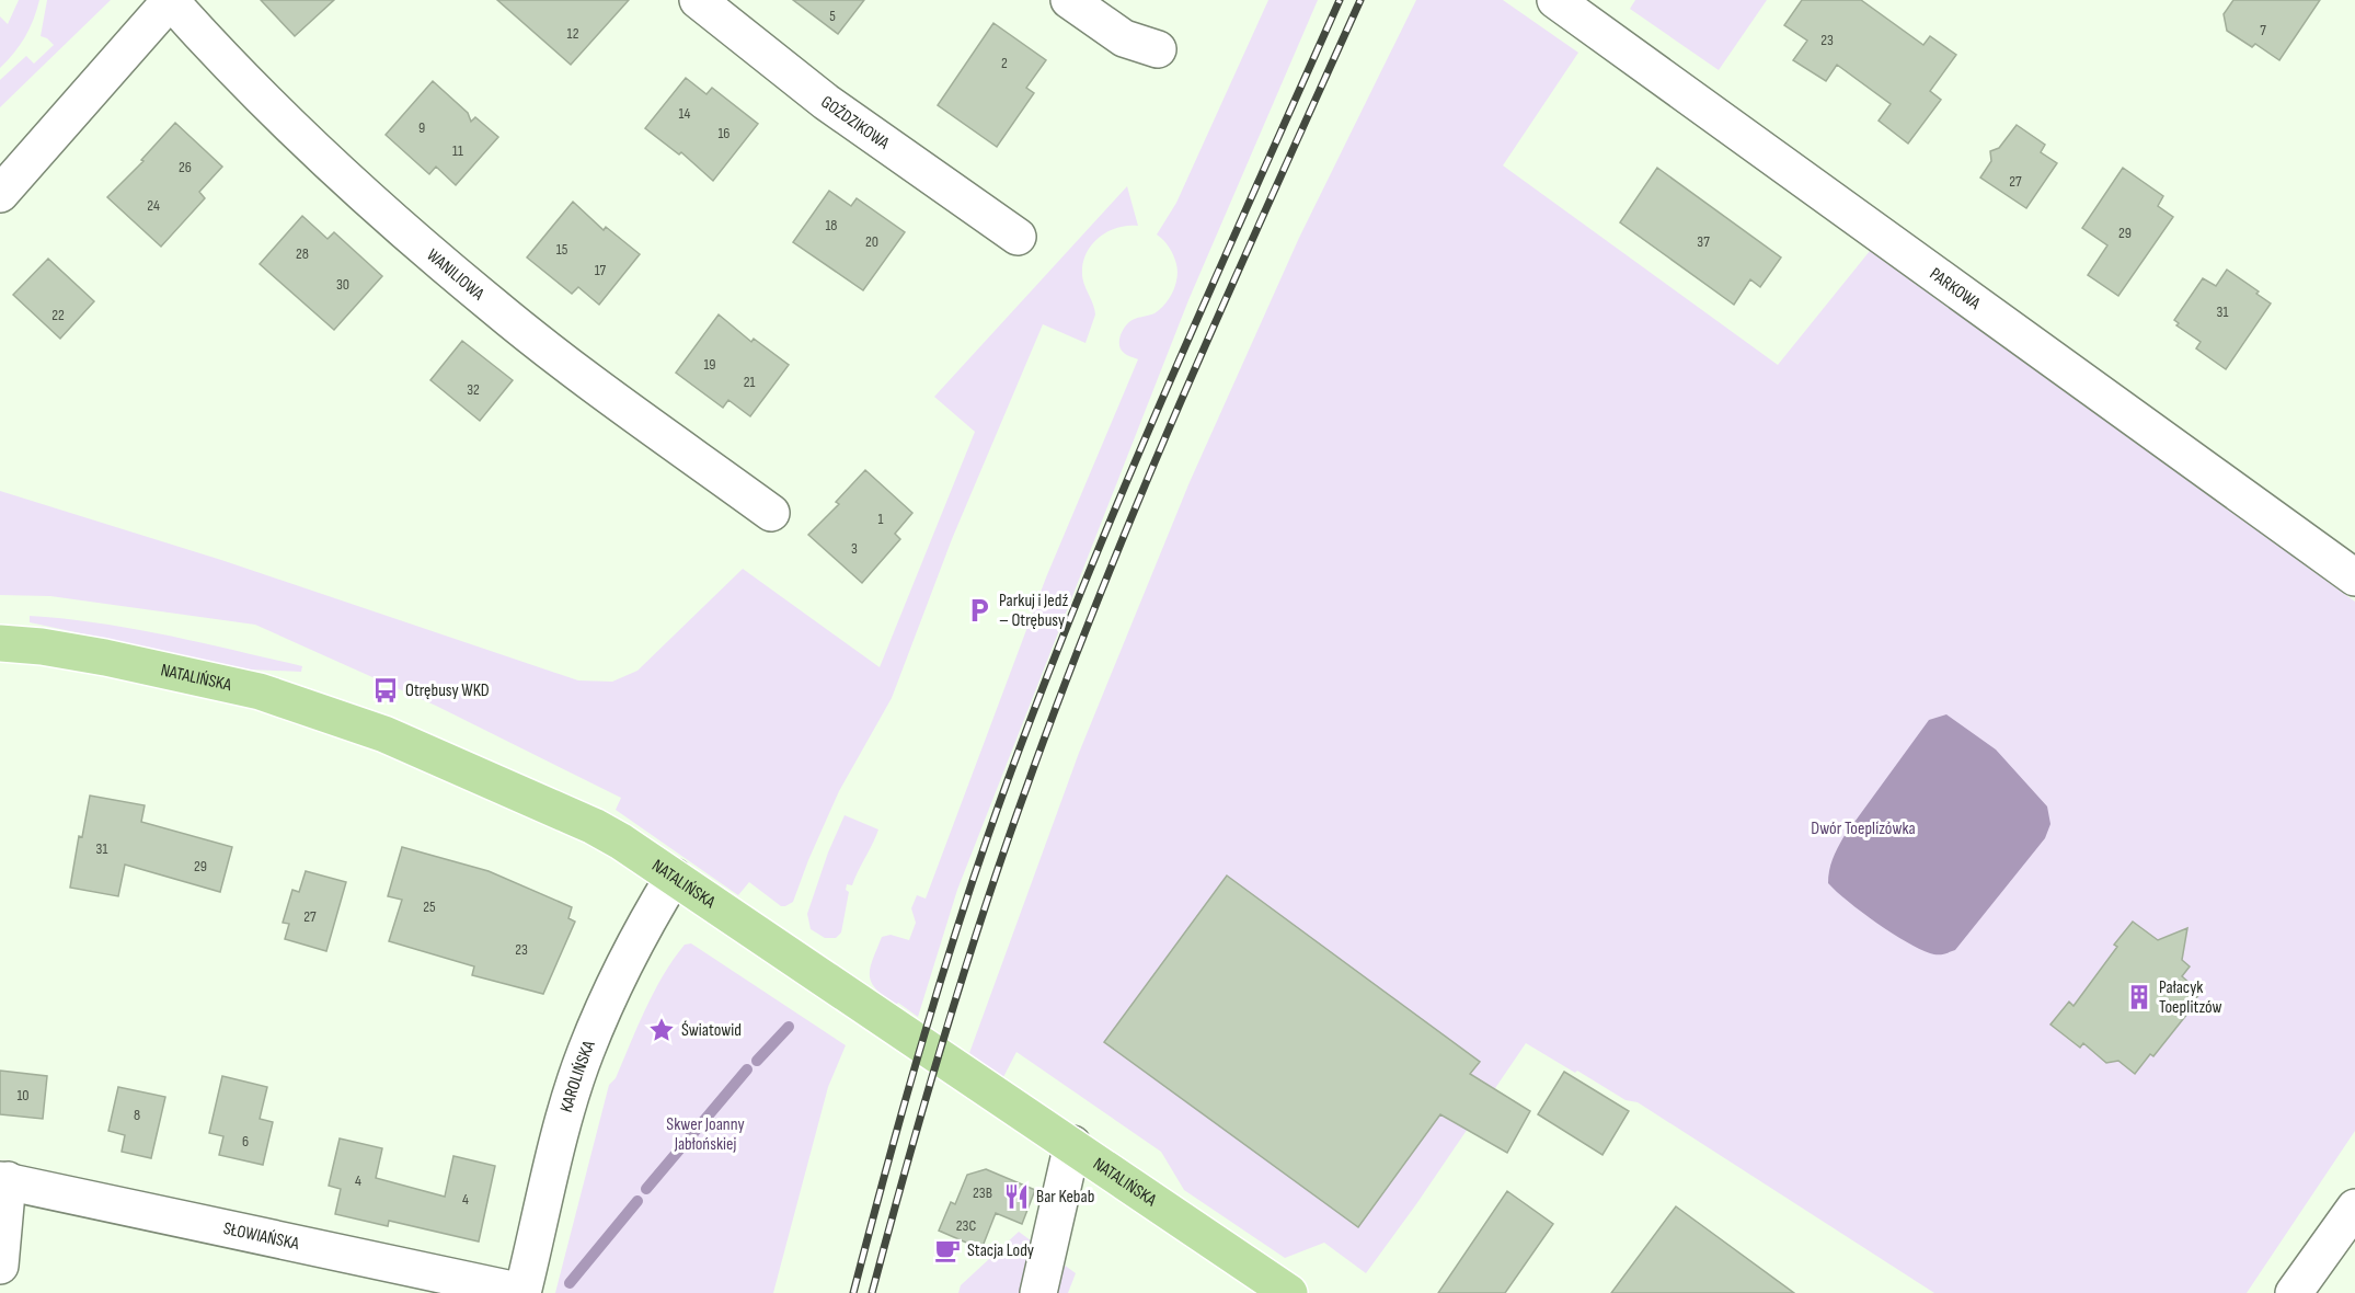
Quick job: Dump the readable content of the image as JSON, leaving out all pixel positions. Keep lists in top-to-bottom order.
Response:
{
  "streets": {
    "main road": ["NATALIŃSKA"],
    "street": [
      "GOŹDZIKOWA",
      "WANILIOWA",
      "PARKOWA",
      "KAROLIŃSKA",
      "SŁOWIAŃSKA"
    ]
  },
  "crossings": [
    ["NATALIŃSKA", "KAROLIŃSKA"],
    ["KAROLIŃSKA", "SŁOWIAŃSKA"]
  ],
  "parks": ["Dwór Toeplizówka", "Skwer Joanny Jabłońskiej"],
  "places": {
    "parking": ["Parkuj i Jedź – Otrębusy"],
    "bus stop": ["Otrębusy WKD"],
    "building": ["Pałacyk Toeplitzów"],
    "place": ["Światowid"],
    "restaurant": ["Bar Kebab"],
    "cafe": ["Stacja Lody"]
  },
  "house_numbers": [
    "5",
    "7",
    "12",
    "23",
    "2",
    "14",
    "9",
    "16",
    "11",
    "26",
    "27",
    "24",
    "18",
    "29",
    "20",
    "37",
    "15",
    "28",
    "17",
    "30",
    "31",
    "22",
    "19",
    "21",
    "32",
    "1",
    "3",
    "31",
    "29",
    "25",
    "27",
    "23",
    "10",
    "8",
    "6",
    "4",
    "23B",
    "4",
    "23C"
  ]
}
